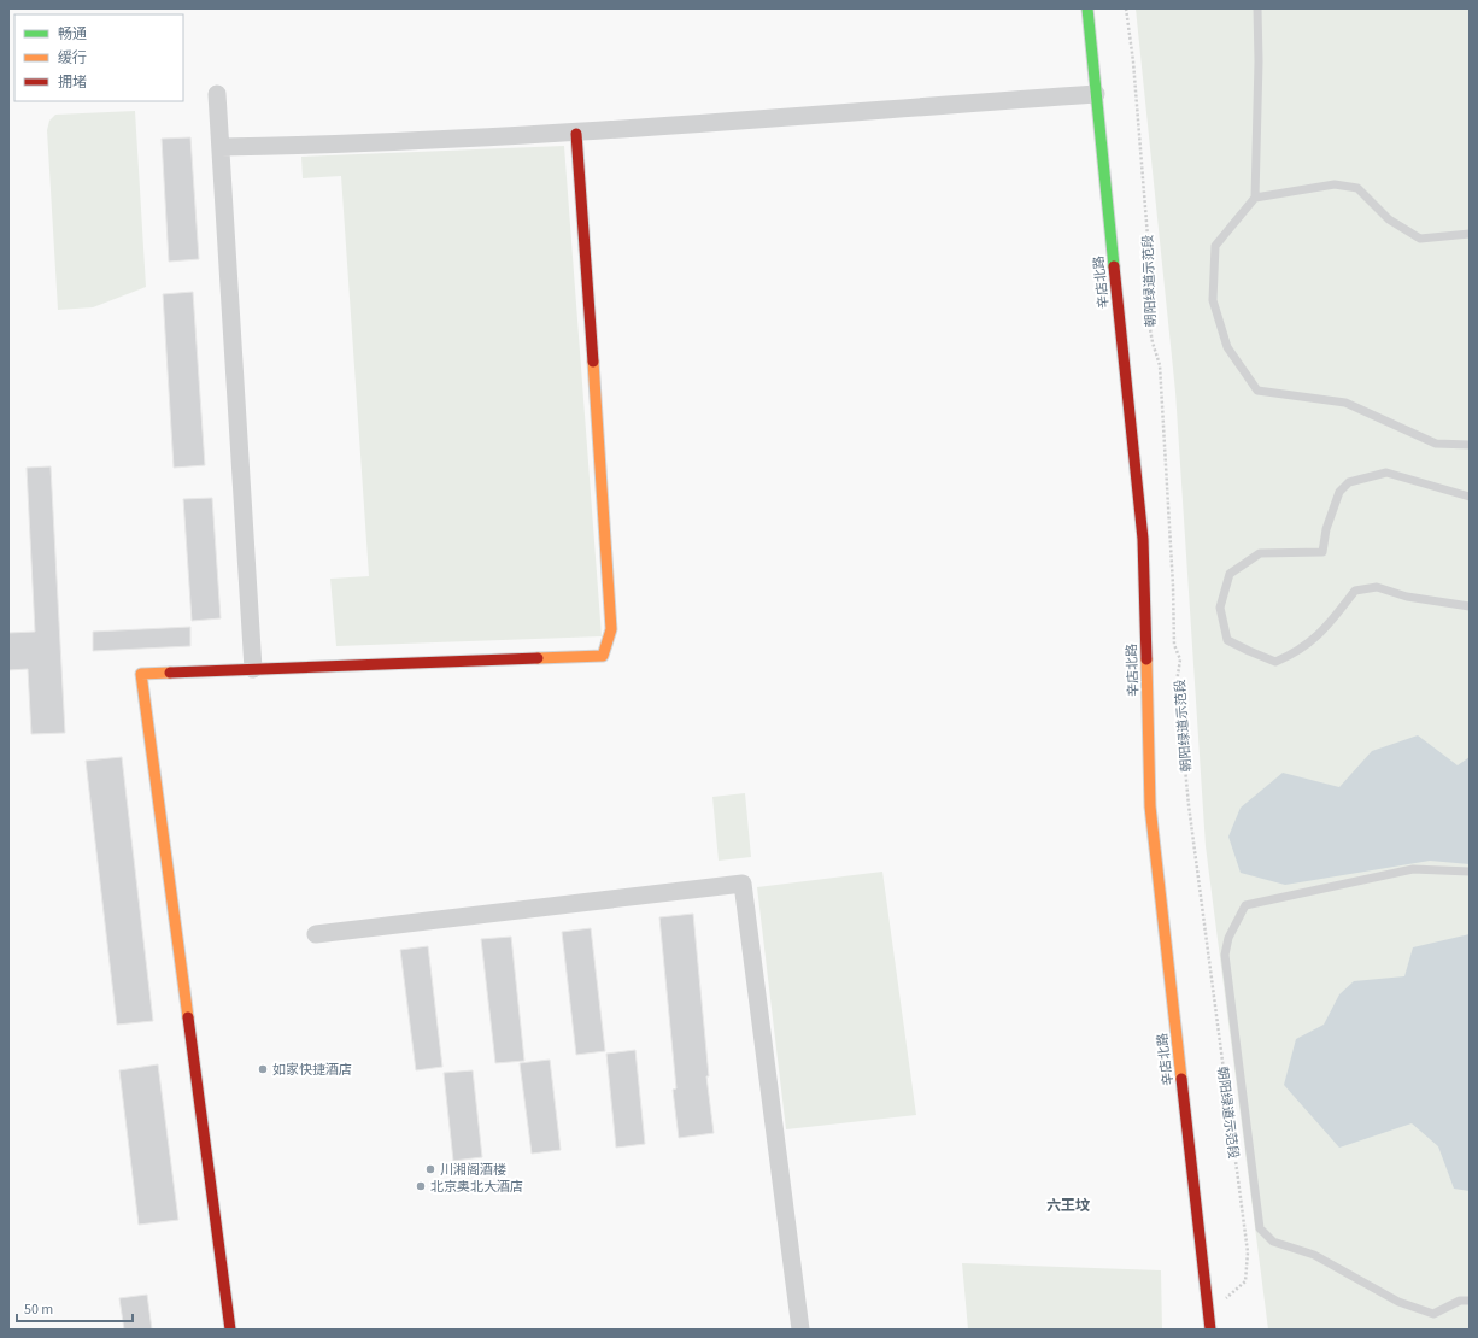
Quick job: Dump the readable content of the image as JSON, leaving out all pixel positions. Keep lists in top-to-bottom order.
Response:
{
  "streets": {
    "street": ["辛店北路"],
    "path": ["朝阳绿道示范段"]
  },
  "crossings": [
    ["朝阳绿道示范段", "辛店北路"]
  ],
  "districts": ["六王坟"],
  "places": ["如家快捷酒店", "川湘阁酒楼", "北京奥北大酒店"],
  "legend": ["畅通", "缓行", "拥堵"],
  "scale_bar": "50 m"
}
